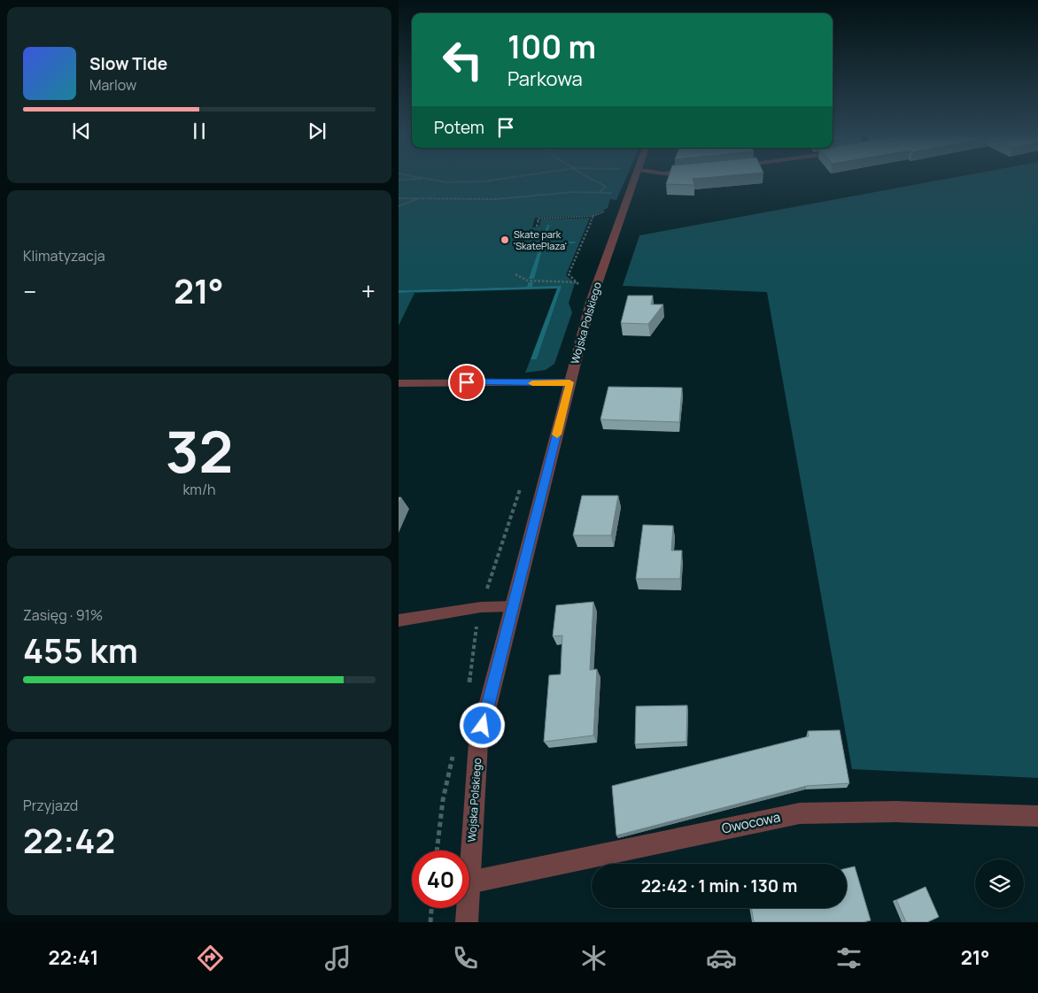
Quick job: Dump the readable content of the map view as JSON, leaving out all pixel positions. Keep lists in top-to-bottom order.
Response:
{
  "streets": {
    "street": ["Wojska Polskiego", "Owocowa"]
  },
  "crossings": [
    ["Wojska Polskiego", "Owocowa"]
  ],
  "places": ["Skate park 'SkatePlaza'"],
  "page": {
    "turn": ["100 m", "Parkowa"],
    "song": ["Slow Tide", "Marlow"],
    "then": "Potem",
    "tile": [
      "Klimatyzacja",
      ["32", "km/h"],
      ["Zasięg · 91%", "455 km"],
      ["Przyjazd", "22:42"]
    ],
    "heat": ["−", "21°", "+"],
    "limit": "40",
    "trip": "22:42 · 1 min · 130 m",
    "tabs": ["22:41", "21°"]
  }
}
